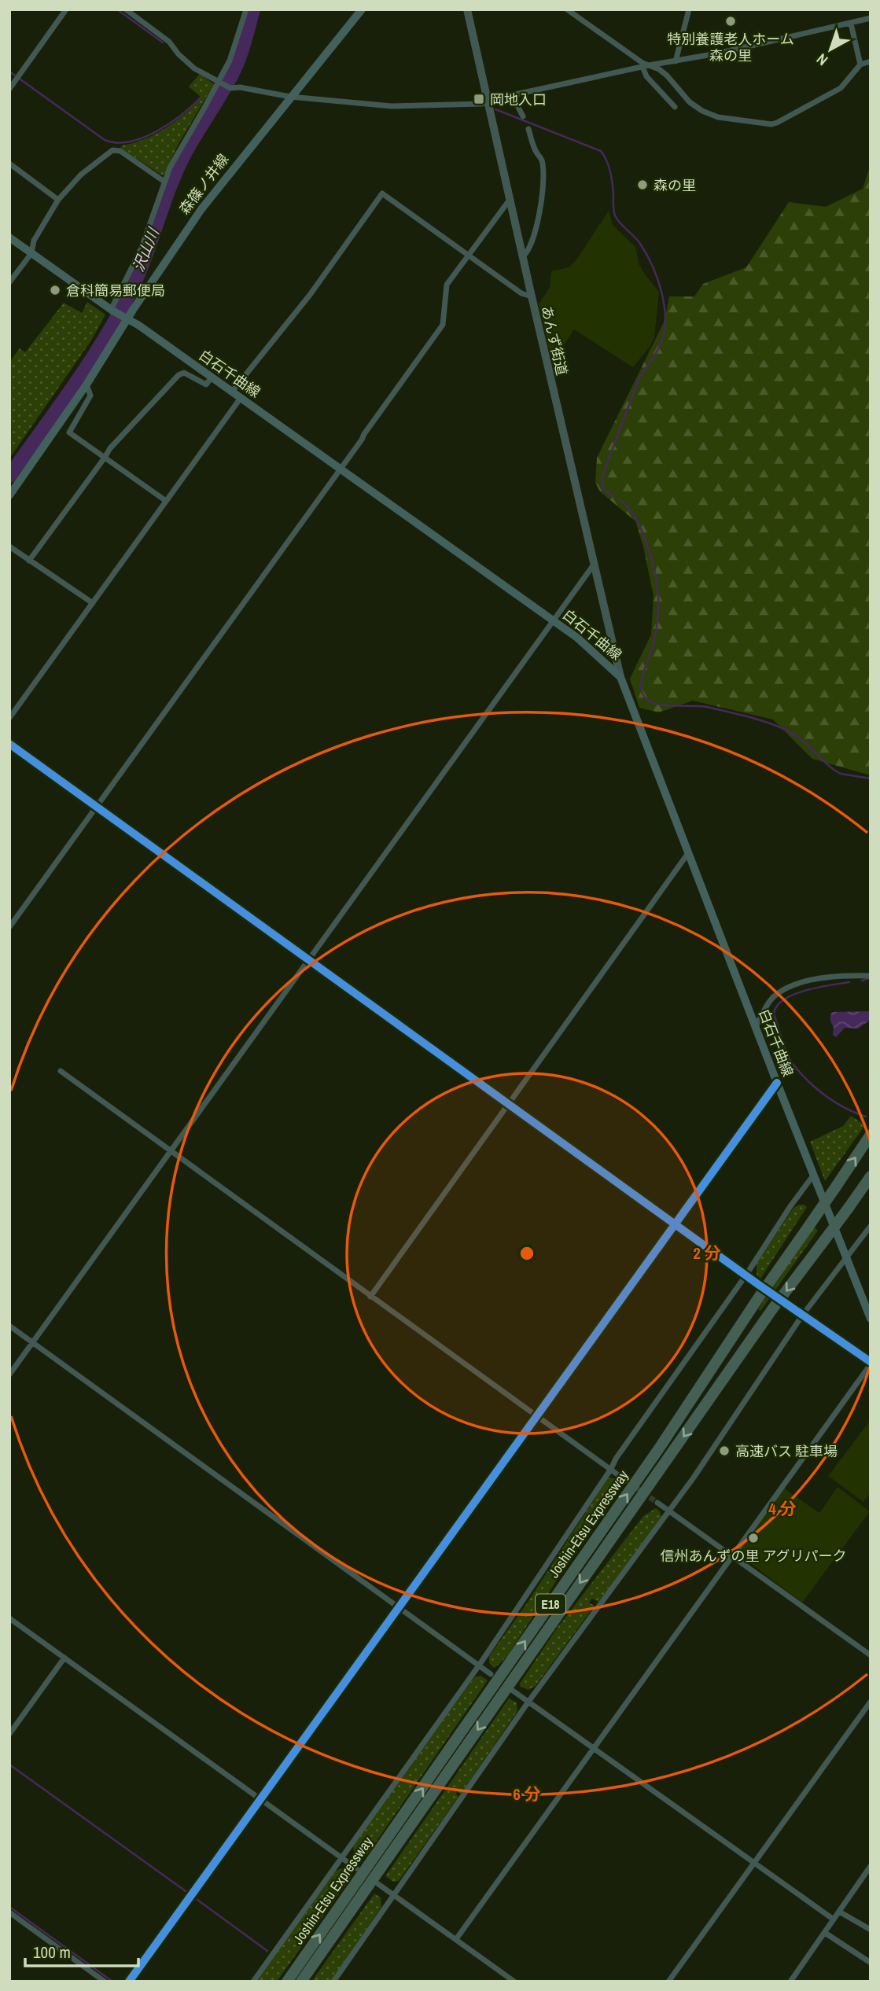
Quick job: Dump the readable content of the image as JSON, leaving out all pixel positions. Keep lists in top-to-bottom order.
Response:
{
  "streets": {
    "highway": ["Joshin-Etsu Expressway", "E18"],
    "main road": ["森篠ノ井線", "白石千曲線"],
    "street": ["あんず街道"]
  },
  "crossings": [
    ["森篠ノ井線", "白石千曲線"],
    ["あんず街道", "白石千曲線"]
  ],
  "water": ["沢山川"],
  "places": {
    "other": [
      "特別養護老人ホーム 森の里",
      "森の里",
      "倉科簡易郵便局",
      "高速バス 駐車場",
      "信州あんずの里 アグリパーク"
    ],
    "transit": ["岡地入口"]
  },
  "scale_bar": "100 m",
  "north": "bottom left",
  "rings": ["2 分", "4 分", "6 分"]
}
